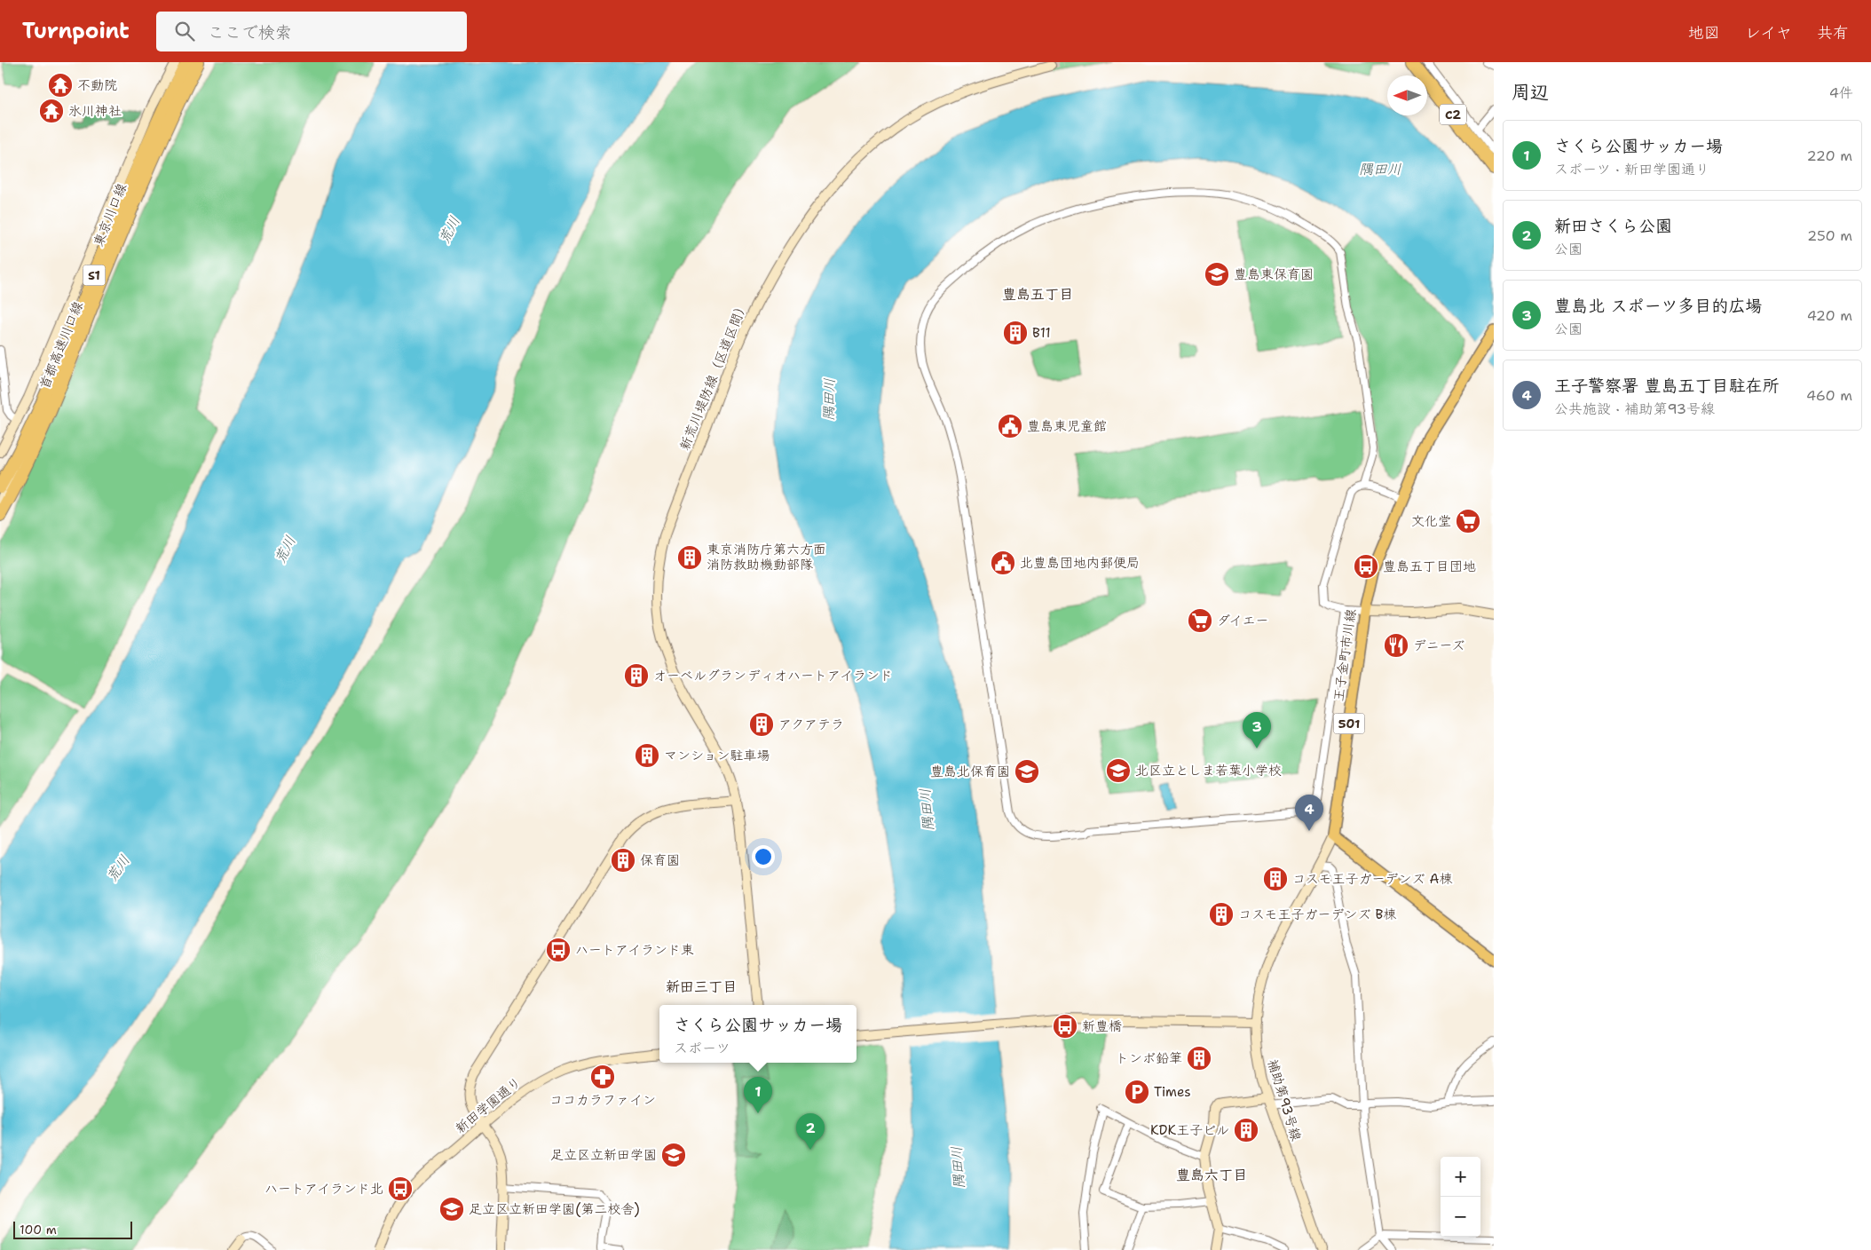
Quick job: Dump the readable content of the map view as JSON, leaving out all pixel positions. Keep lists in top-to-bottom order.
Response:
{
  "streets": {
    "highway": ["C2", "S1", "首都高速川口線"],
    "main road": ["王子金町市川線", "501"],
    "street": [
      "東京川口線",
      "新荒川堤防線（区道区間）",
      "補助第93号線",
      "新田学園通り"
    ]
  },
  "crossings": [
    ["王子金町市川線", "補助第93号線"]
  ],
  "districts": ["豊島五丁目", "新田三丁目", "豊島六丁目"],
  "water": ["隅田川", "荒川"],
  "places": {
    "temple": ["不動院", "氷川神社"],
    "school or university": [
      "豊島東保育園",
      "北区立としま若葉小学校",
      "豊島北保育園",
      "足立区立新田学園",
      "足立区立新田学園(第二校舎)"
    ],
    "building": [
      "B11",
      "東京消防庁第六方面 消防救助機動部隊",
      "オーベルグランディオハートアイランド",
      "アクアテラ",
      "マンション駐車場",
      "保育園",
      "コスモ王子ガーデンズ A棟",
      "コスモ王子ガーデンズ B棟",
      "トンボ鉛筆",
      "KDK王子ビル"
    ],
    "public building": ["豊島東児童館", "北豊島団地内郵便局"],
    "supermarket": ["文化堂", "ダイエー"],
    "bus stop": [
      "豊島五丁目団地",
      "ハートアイランド東",
      "新豊橋",
      "ハートアイランド北"
    ],
    "restaurant": ["デニーズ"],
    "pharmacy": ["ココカラファイン"],
    "parking": ["Times"]
  },
  "scale_bar": "100 m",
  "north": "left",
  "page": {
    "header": "Turnpoint",
    "search": "ここで検索",
    "nav": ["地図", "レイヤ", "共有"],
    "heading": ["周辺", "4件"],
    "list": [
      {
        "mark": "1",
        "name": "さくら公園サッカー場",
        "note": "スポーツ · 新田学園通り",
        "value": "220 m"
      },
      {
        "mark": "2",
        "name": "新田さくら公園",
        "note": "公園",
        "value": "250 m"
      },
      {
        "mark": "3",
        "name": "豊島北 スポーツ多目的広場",
        "note": "公園",
        "value": "420 m"
      },
      {
        "mark": "4",
        "name": "王子警察署 豊島五丁目駐在所",
        "note": "公共施設 · 補助第93号線",
        "value": "460 m"
      }
    ],
    "pins": [
      "3",
      "4",
      "1",
      "2"
    ],
    "popup": ["さくら公園サッカー場", "スポーツ"],
    "map_buttons": ["+", "−"],
    "scale": "100 m"
  }
}
